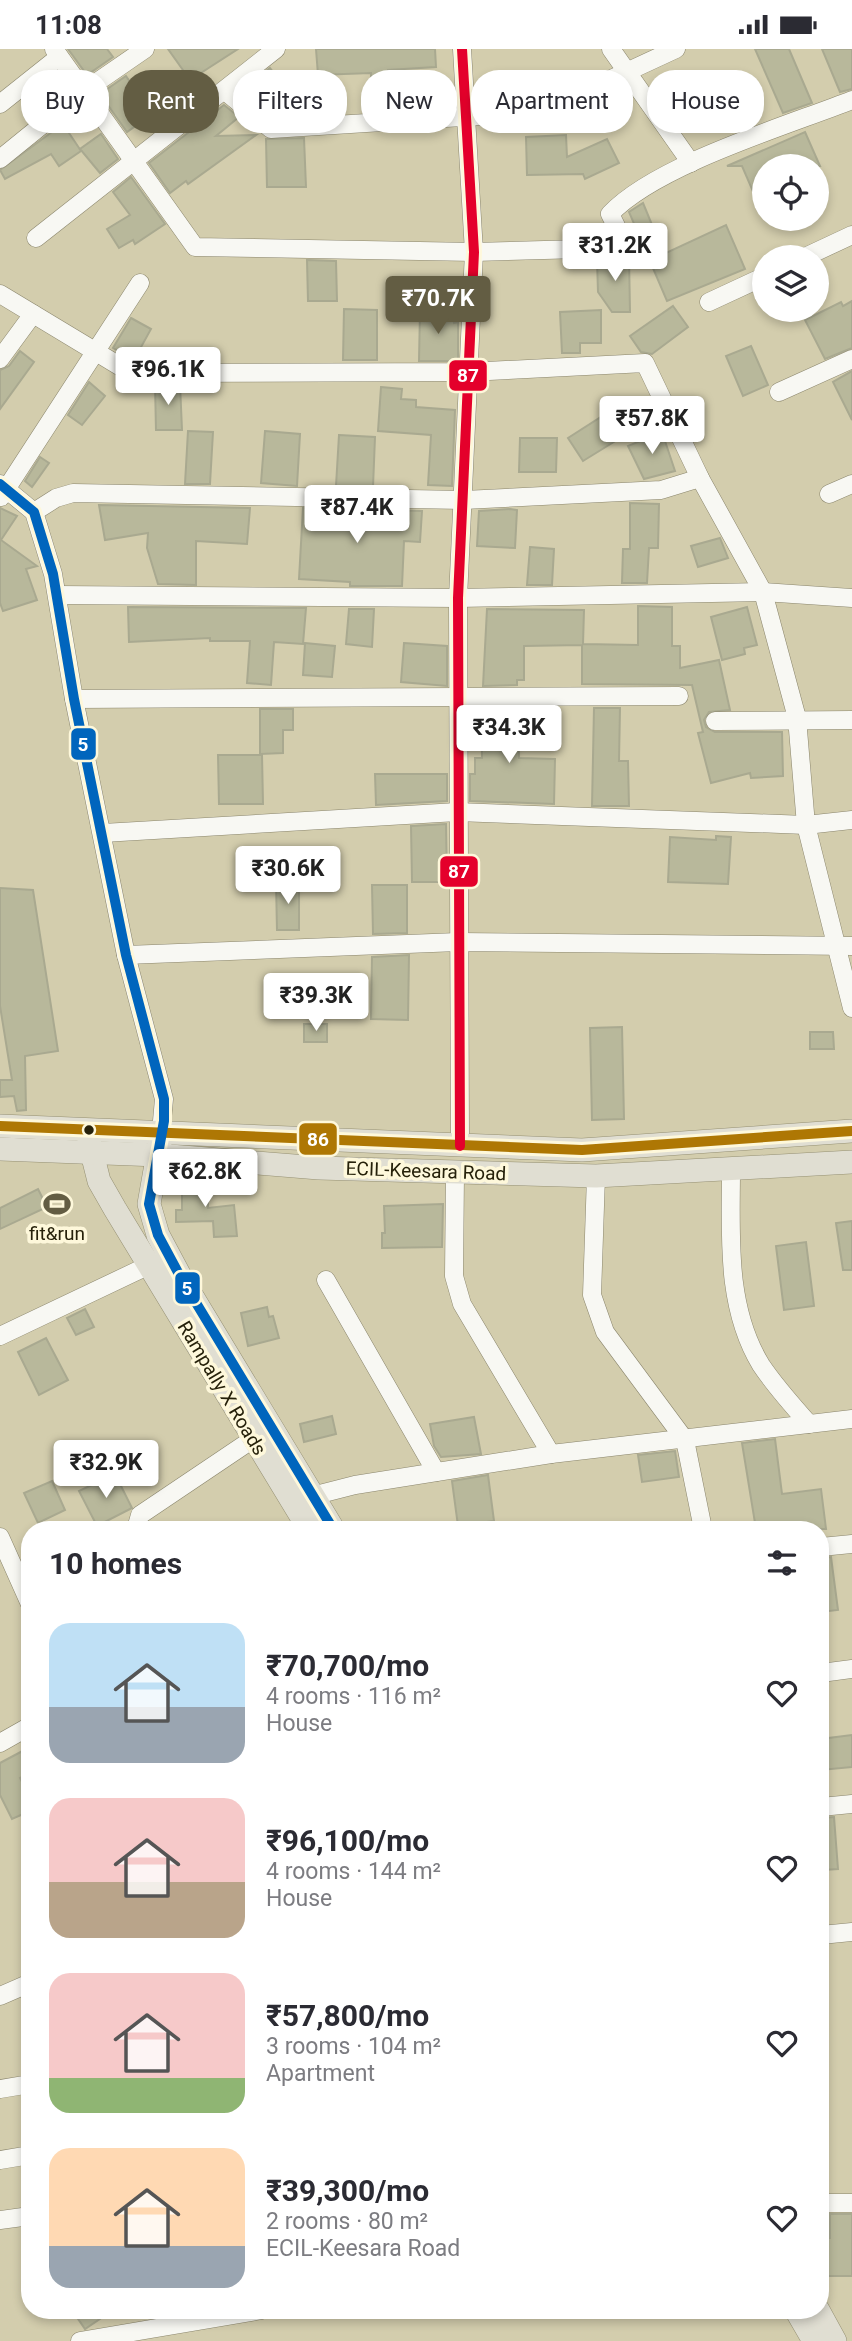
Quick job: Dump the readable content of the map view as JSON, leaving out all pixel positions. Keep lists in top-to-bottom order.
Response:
{
  "streets": {
    "main road": ["ECIL-Keesara Road", "Rampally X Roads"]
  },
  "crossings": [
    ["ECIL-Keesara Road", "Rampally X Roads"]
  ],
  "places": {
    "sports": ["fit&run"]
  },
  "lines": ["transit line 87", "transit line 5", "transit line 86"],
  "page": {
    "status": "11:08",
    "chip": [
      "Buy",
      "Rent",
      "Filters",
      "New",
      "Apartment",
      "House"
    ],
    "price": [
      "₹31.2K",
      "₹70.7K",
      "₹96.1K",
      "₹57.8K",
      "₹87.4K",
      "₹34.3K",
      "₹30.6K",
      "₹39.3K",
      "₹62.8K",
      "₹32.9K"
    ],
    "heading": "10 homes",
    "list": [
      {
        "name": "₹70,700/mo",
        "note": "4 rooms · 116 m² · House"
      },
      {
        "name": "₹96,100/mo",
        "note": "4 rooms · 144 m² · House"
      },
      {
        "name": "₹57,800/mo",
        "note": "3 rooms · 104 m² · Apartment"
      },
      {
        "name": "₹39,300/mo",
        "note": "2 rooms · 80 m² · ECIL-Keesara Road"
      }
    ]
  }
}
